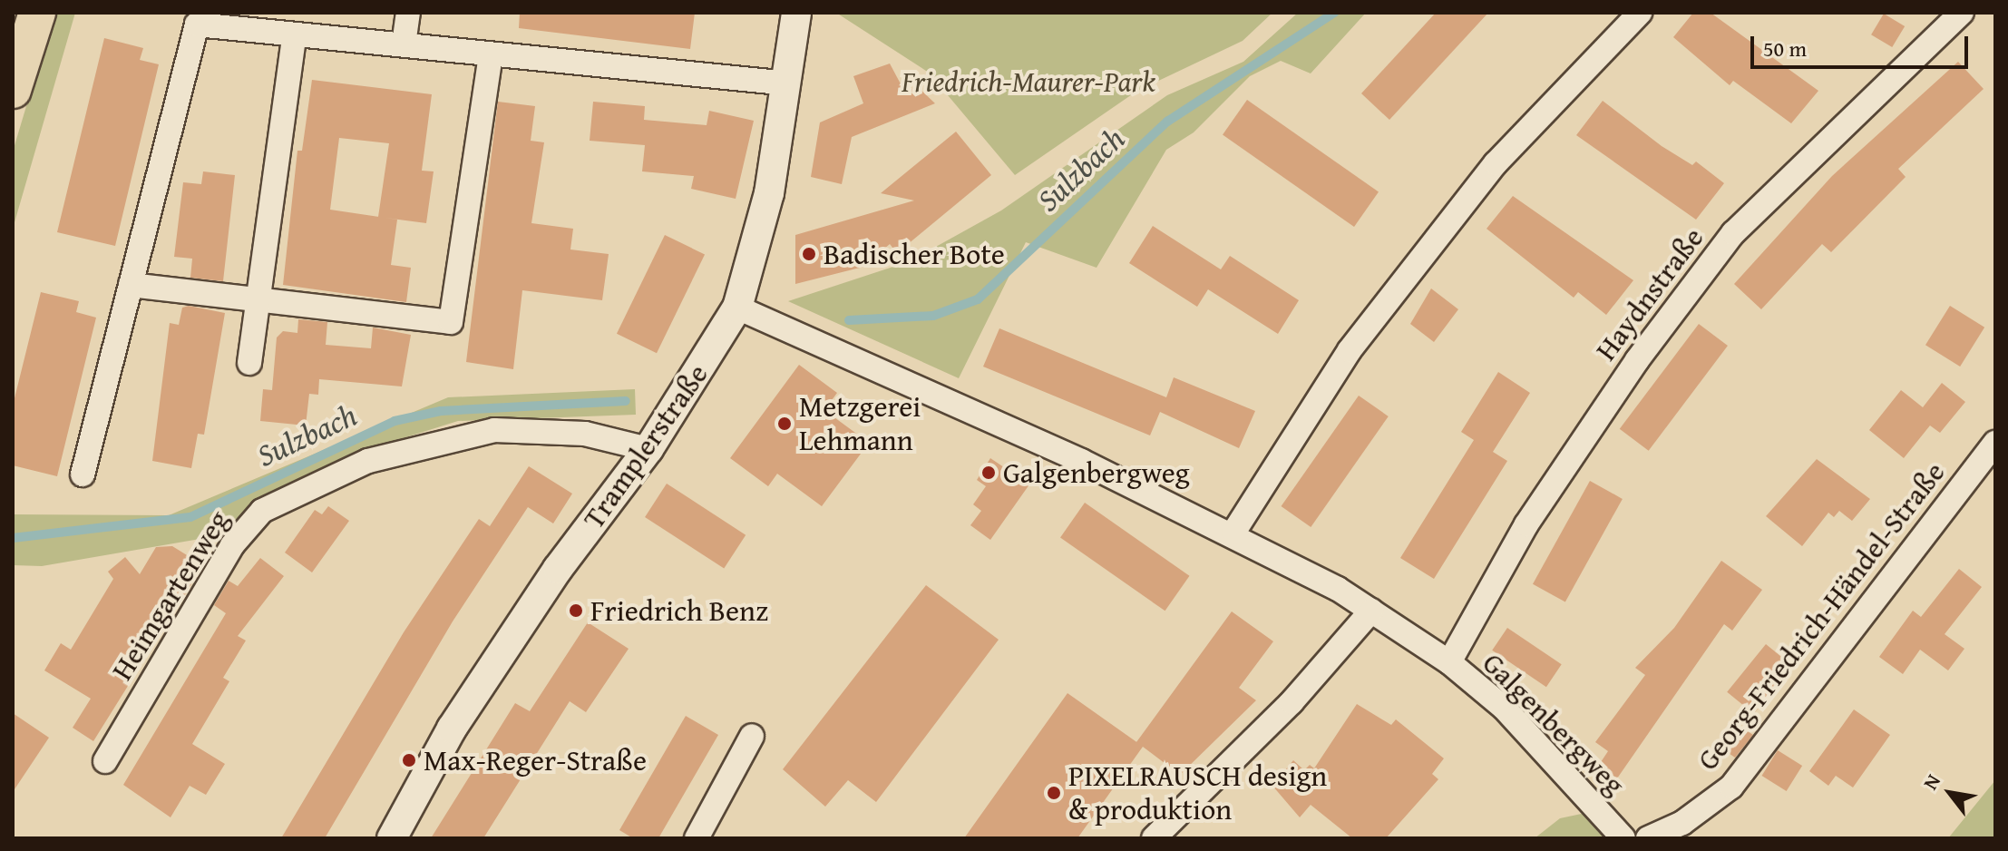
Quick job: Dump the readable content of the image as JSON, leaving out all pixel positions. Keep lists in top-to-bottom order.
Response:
{
  "streets": {
    "street": [
      "Haydnstraße",
      "Tramplerstraße",
      "Heimgartenweg",
      "Georg-Friedrich-Händel-Straße",
      "Galgenbergweg"
    ]
  },
  "crossings": [
    ["Haydnstraße", "Galgenbergweg"],
    ["Tramplerstraße", "Heimgartenweg"],
    ["Tramplerstraße", "Galgenbergweg"]
  ],
  "water": ["Sulzbach"],
  "parks": ["Friedrich-Maurer-Park"],
  "places": [
    "Badischer Bote",
    "Metzgerei Lehmann",
    "Galgenbergweg",
    "Friedrich Benz",
    "Max-Reger-Straße",
    "PIXELRAUSCH design & produktion"
  ],
  "scale_bar": "50 m",
  "north": "top left"
}
